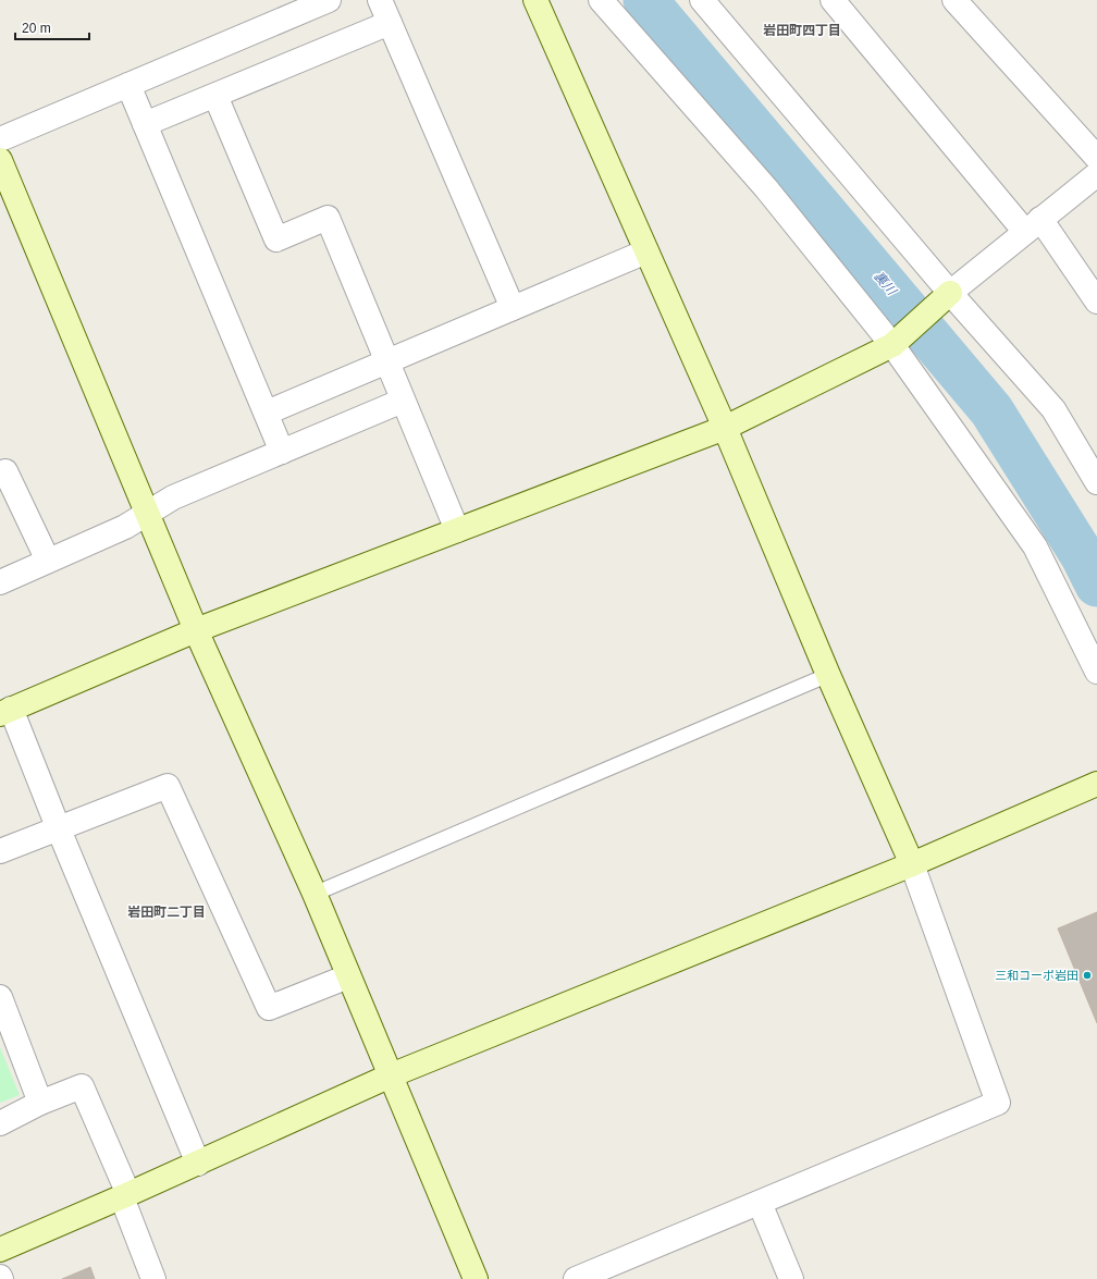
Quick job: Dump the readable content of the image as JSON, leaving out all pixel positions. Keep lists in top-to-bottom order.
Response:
{
  "districts": ["岩田町四丁目", "岩田町二丁目"],
  "water": ["裏川"],
  "places": ["三和コーポ岩田"],
  "scale_bar": "20 m"
}
